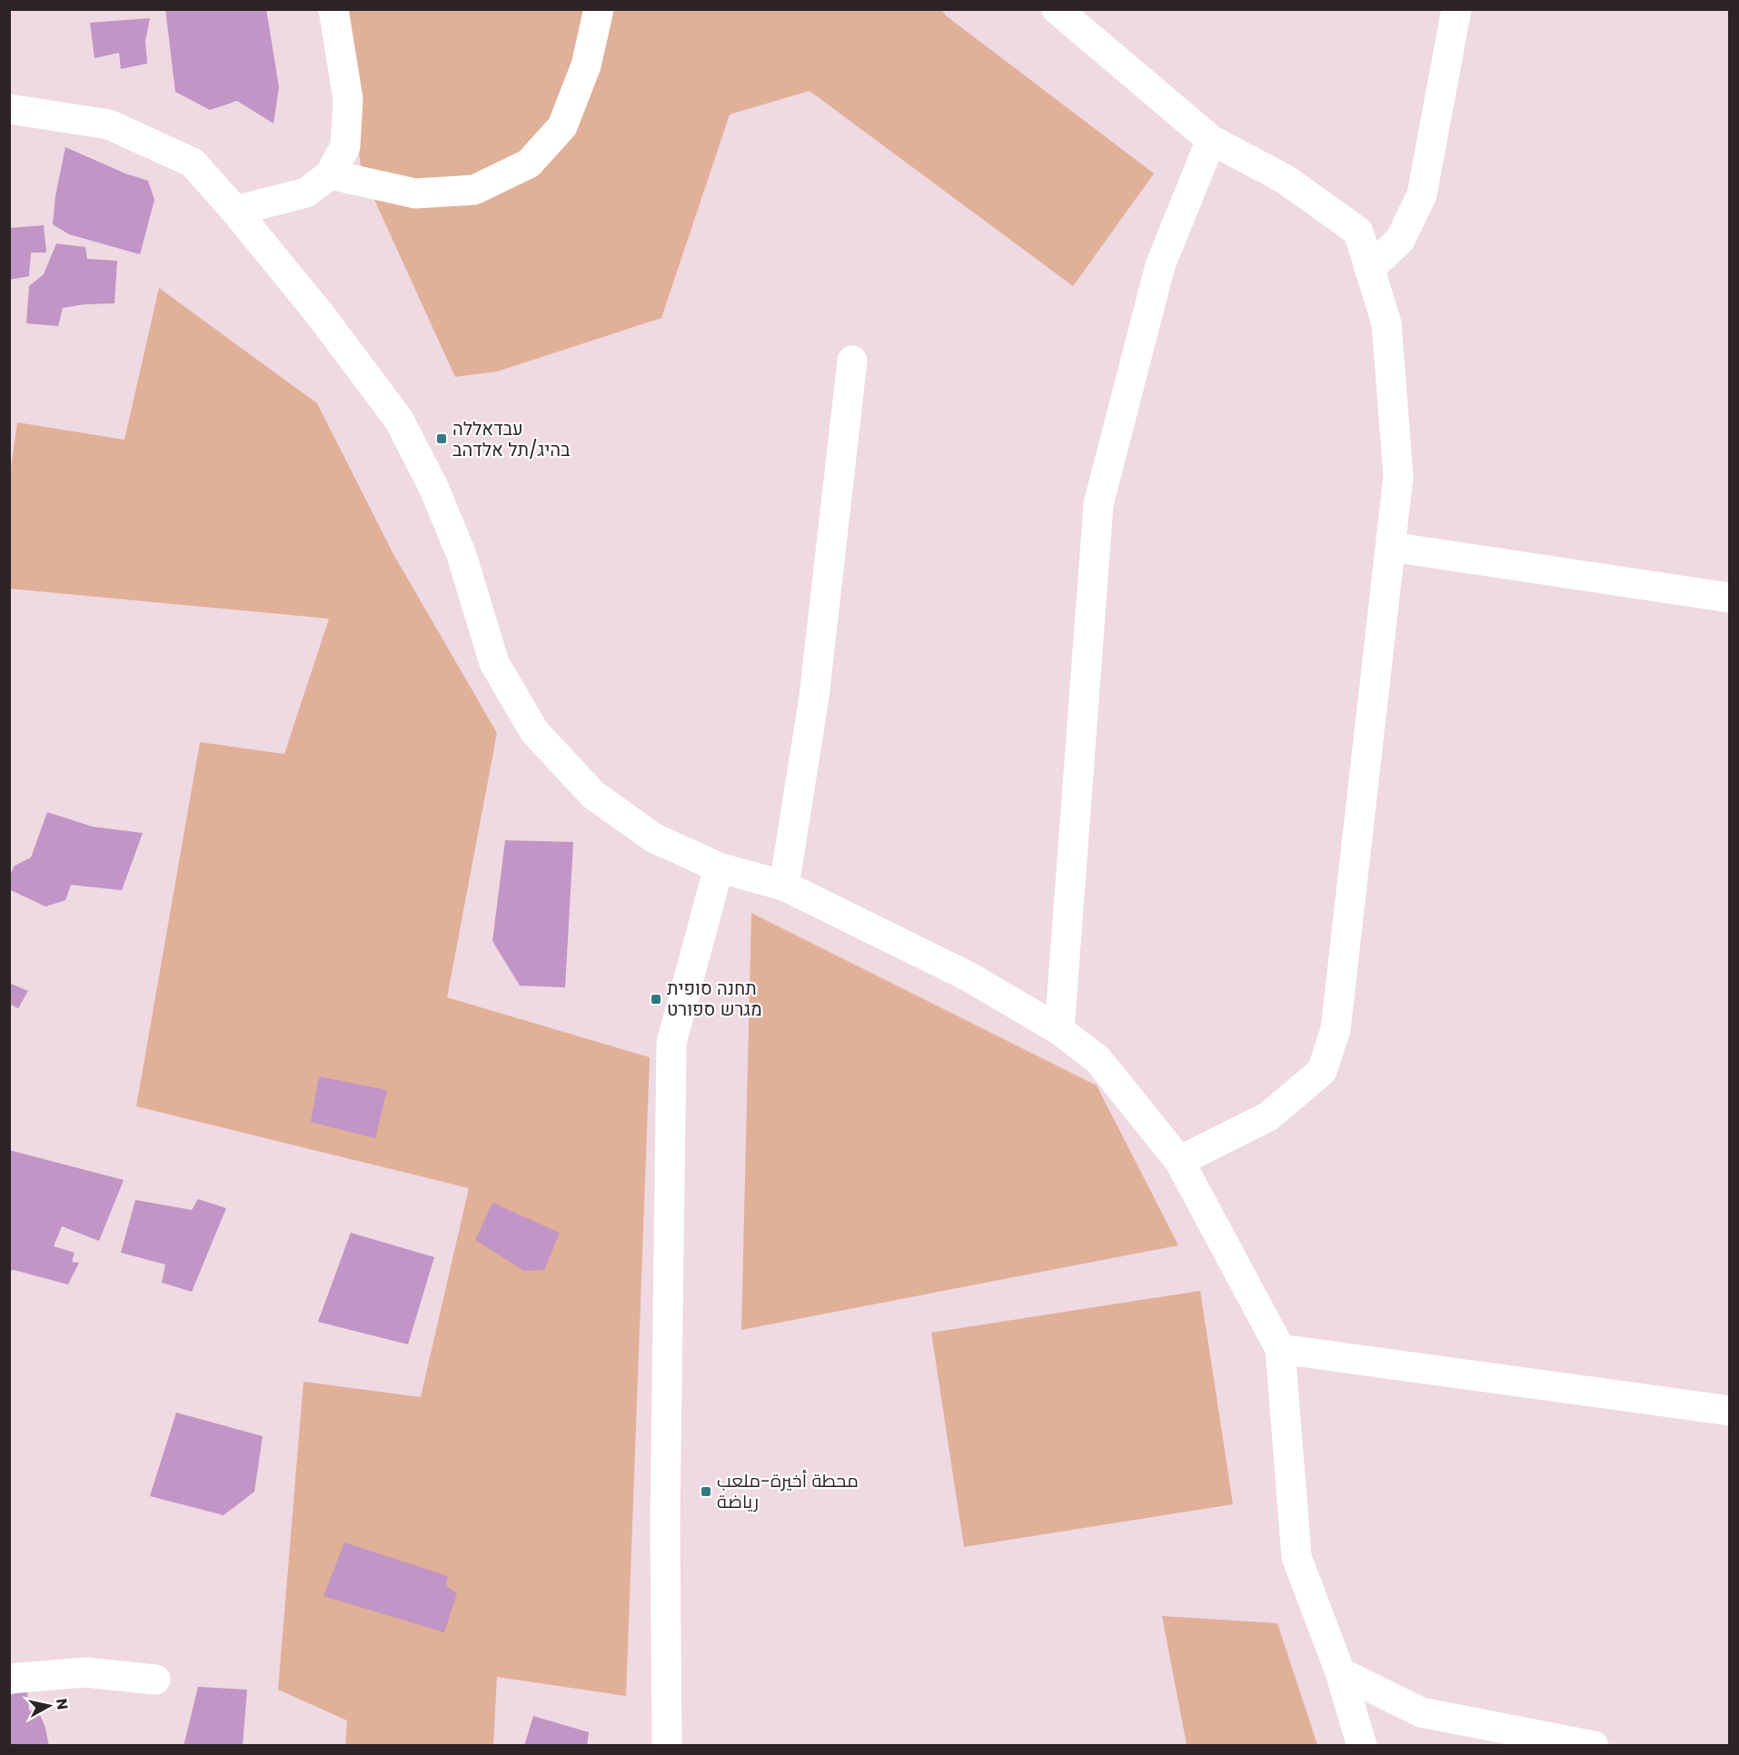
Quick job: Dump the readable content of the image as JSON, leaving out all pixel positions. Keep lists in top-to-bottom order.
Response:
{
  "places": {
    "transit": ["עבדאללה בהיג/תל אלדהב", "תחנה סופית מגרש ספורט", "محطة أخيرة-ملعب رياضة"]
  },
  "north": "right"
}
